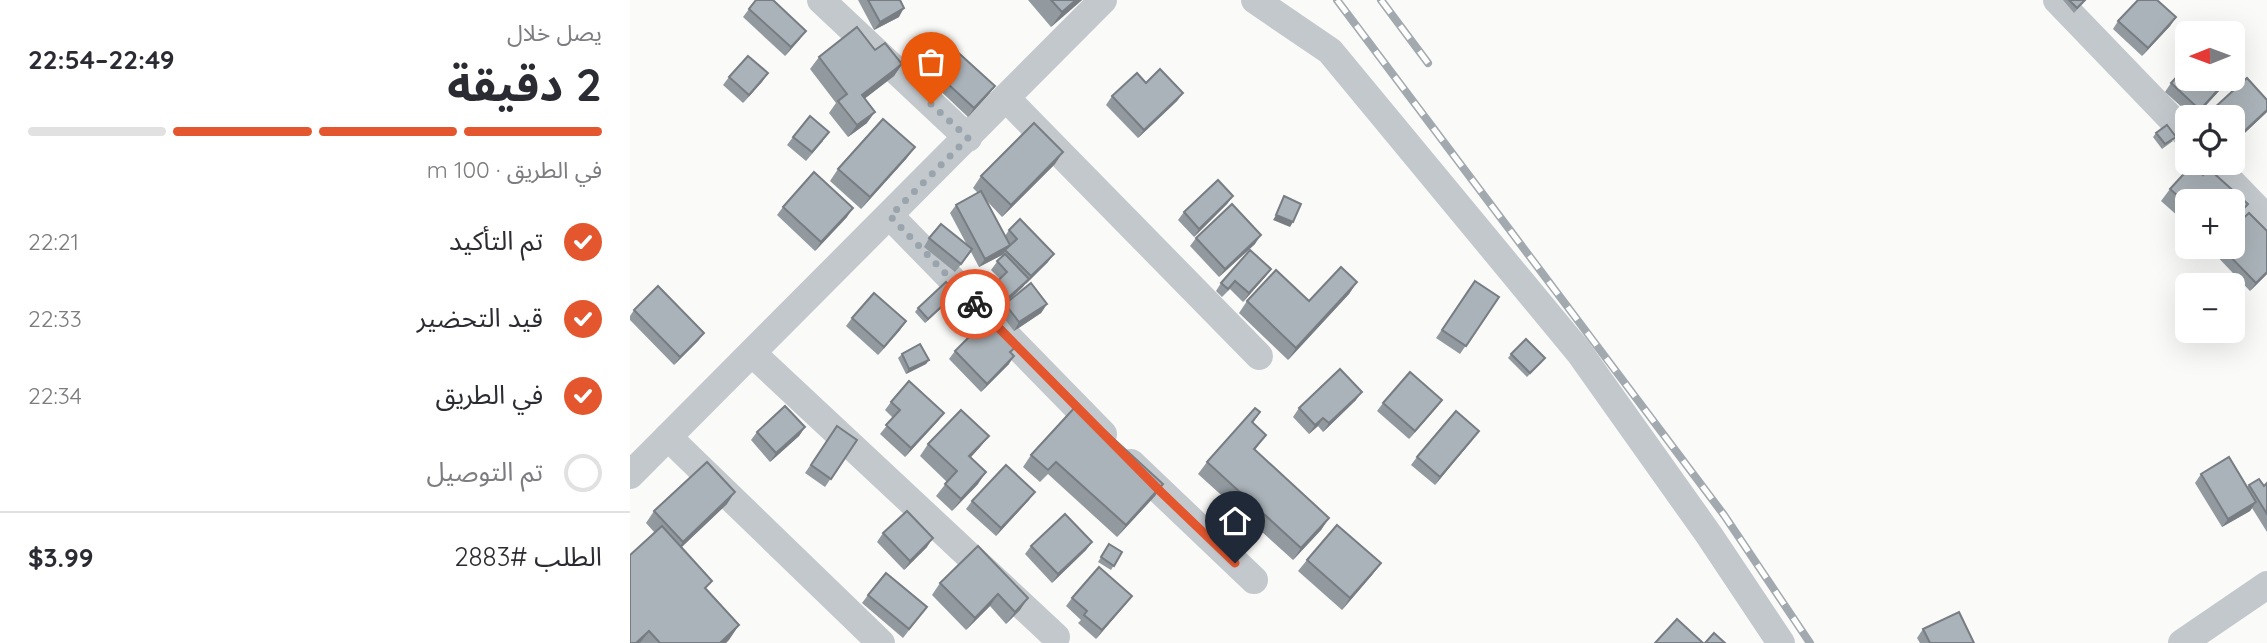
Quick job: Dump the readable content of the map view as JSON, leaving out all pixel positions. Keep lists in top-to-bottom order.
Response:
{
  "north": "left",
  "page": {
    "heading": ["2 دقيقة", "يصل خلال", "22:49–22:54"],
    "panel": ["الطلب #2883", "$3.99"],
    "map_buttons": ["+", "−"],
    "bar": "في الطريق · 100 m",
    "list": [
      ["تم التأكيد", "22:21"],
      ["قيد التحضير", "22:33"],
      ["في الطريق", "22:34"],
      "تم التوصيل"
    ]
  }
}
